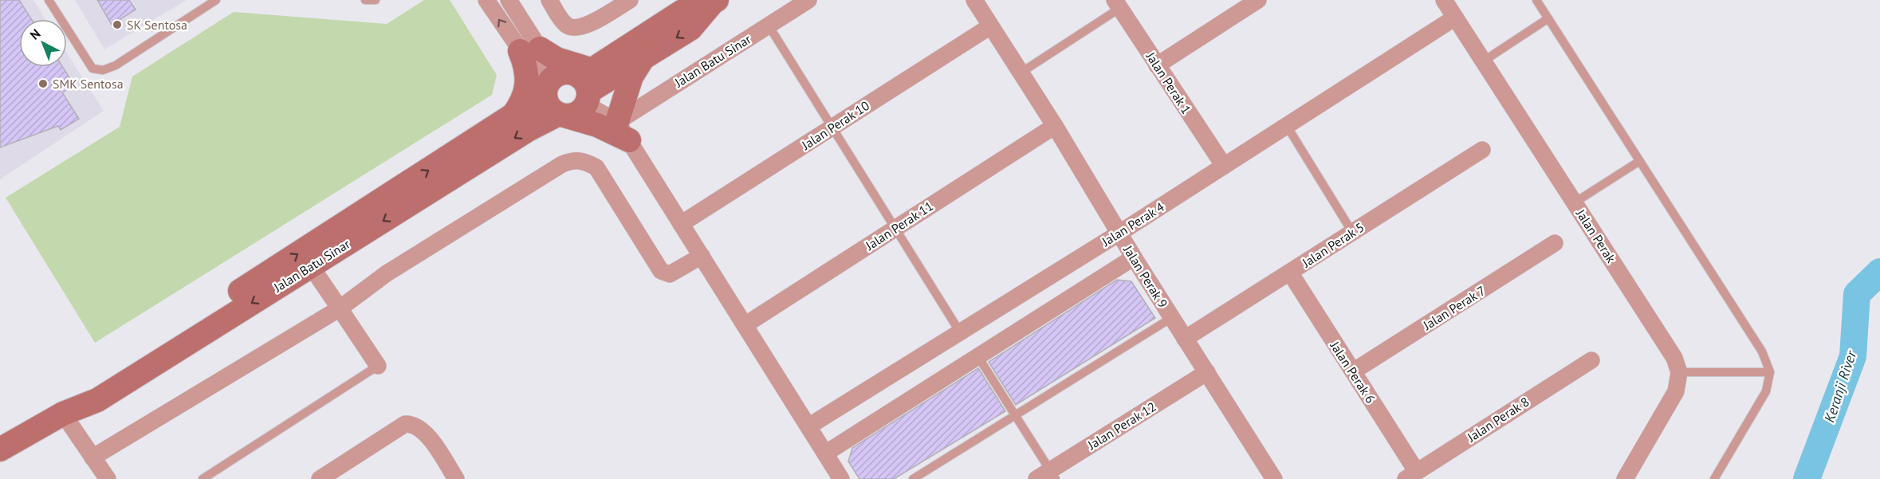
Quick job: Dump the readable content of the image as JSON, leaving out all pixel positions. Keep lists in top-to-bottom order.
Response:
{
  "streets": {
    "street": [
      "Jalan Batu Sinar",
      "Jalan Perak 1",
      "Jalan Perak 10",
      "Jalan Perak 4",
      "Jalan Perak 11",
      "Jalan Perak",
      "Jalan Perak 5",
      "Jalan Perak 9",
      "Jalan Perak 7",
      "Jalan Perak 6",
      "Jalan Perak 8",
      "Jalan Perak 12"
    ]
  },
  "crossings": [
    ["Jalan Perak 1", "Jalan Perak 4"],
    ["Jalan Perak 10", "Jalan Perak 9"],
    ["Jalan Perak 4", "Jalan Perak"],
    ["Jalan Perak 4", "Jalan Perak 9"],
    ["Jalan Perak 11", "Jalan Perak 9"],
    ["Jalan Perak 5", "Jalan Perak 9"],
    ["Jalan Perak 5", "Jalan Perak 6"],
    ["Jalan Perak 9", "Jalan Perak 12"],
    ["Jalan Perak 7", "Jalan Perak 6"],
    ["Jalan Perak 6", "Jalan Perak 8"]
  ],
  "water": ["Keranji River"],
  "places": ["SK Sentosa", "SMK Sentosa"],
  "north": "top left"
}
